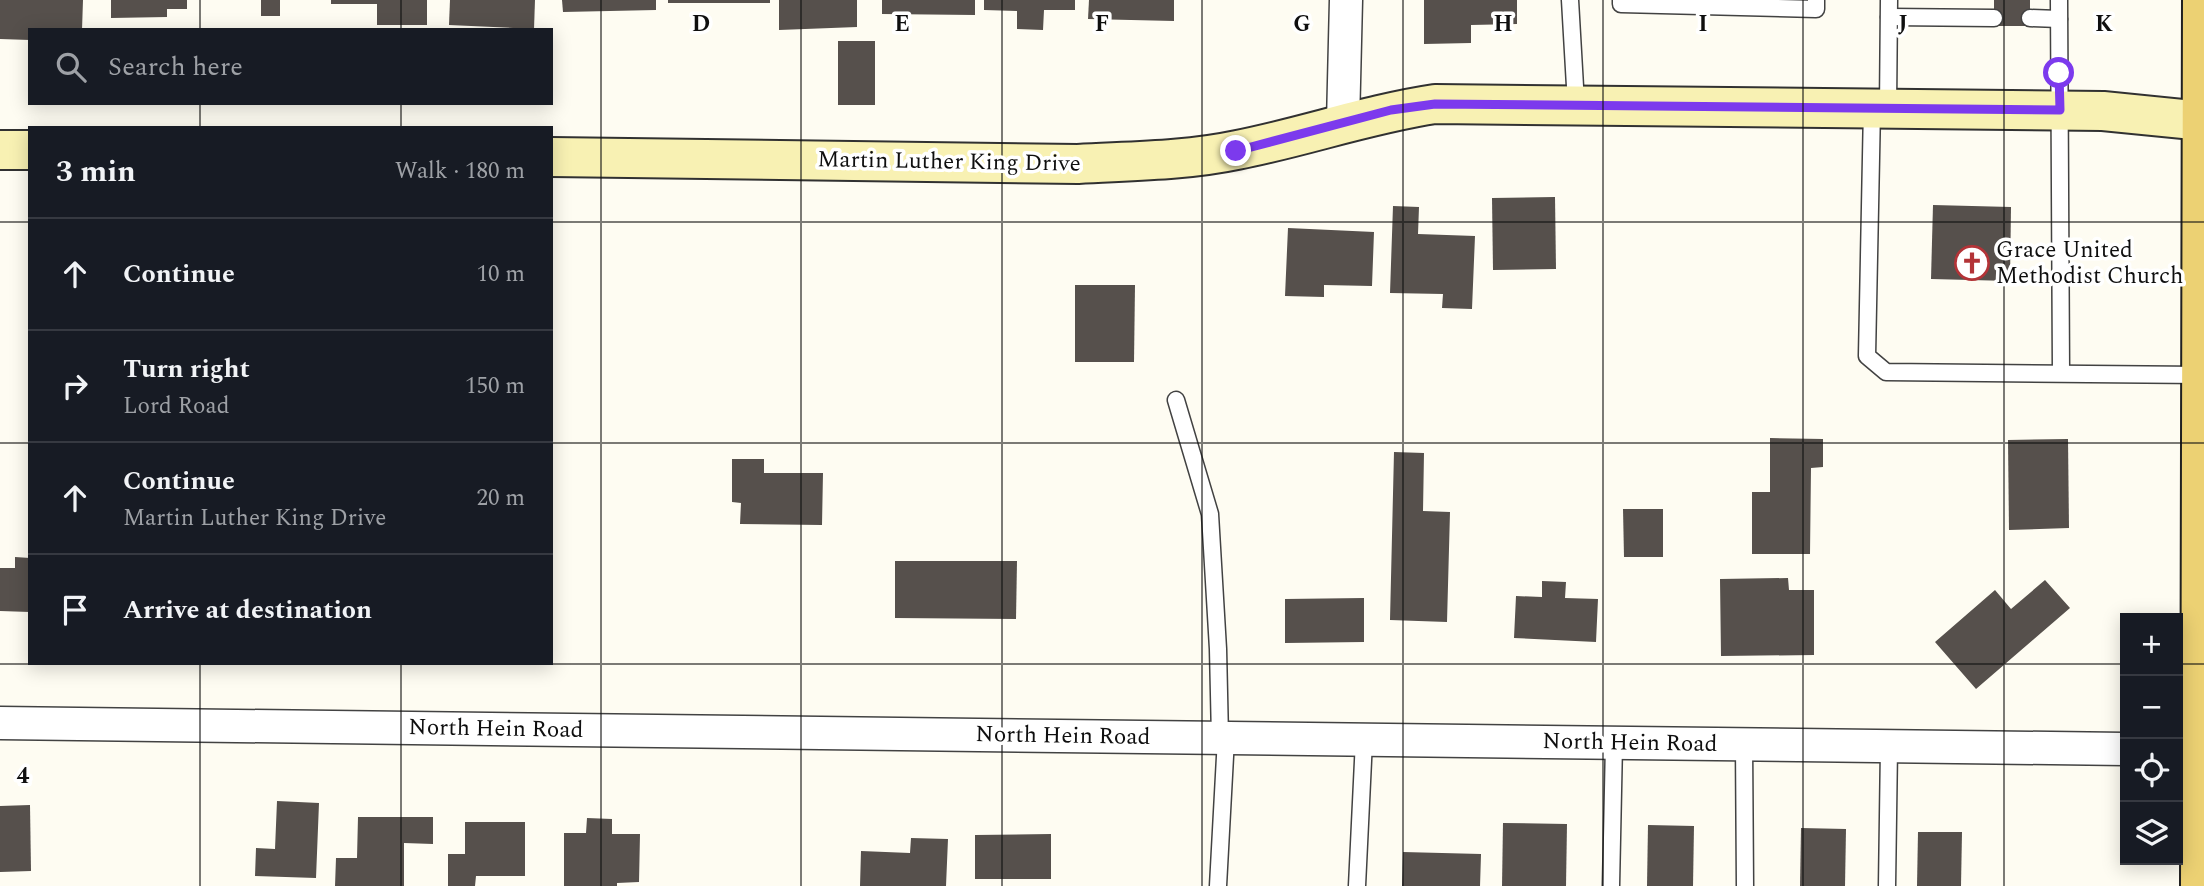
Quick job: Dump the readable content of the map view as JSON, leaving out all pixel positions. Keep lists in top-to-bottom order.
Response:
{
  "streets": {
    "main road": ["Martin Luther King Drive"],
    "street": ["North Hein Road"]
  },
  "places": {
    "church": ["Grace United Methodist Church"]
  },
  "page": {
    "search": "Search here",
    "heading": ["3 min", "Walk · 180 m"],
    "list": [
      ["Continue", "10 m"],
      ["Turn right", "Lord Road", "150 m"],
      ["Continue", "Martin Luther King Drive", "20 m"],
      "Arrive at destination"
    ],
    "map_buttons": ["+", "−"]
  },
  "grid": {
    "columns": [
      "D",
      "E",
      "F",
      "G",
      "H",
      "I",
      "J",
      "K"
    ],
    "rows": ["4"]
  }
}
